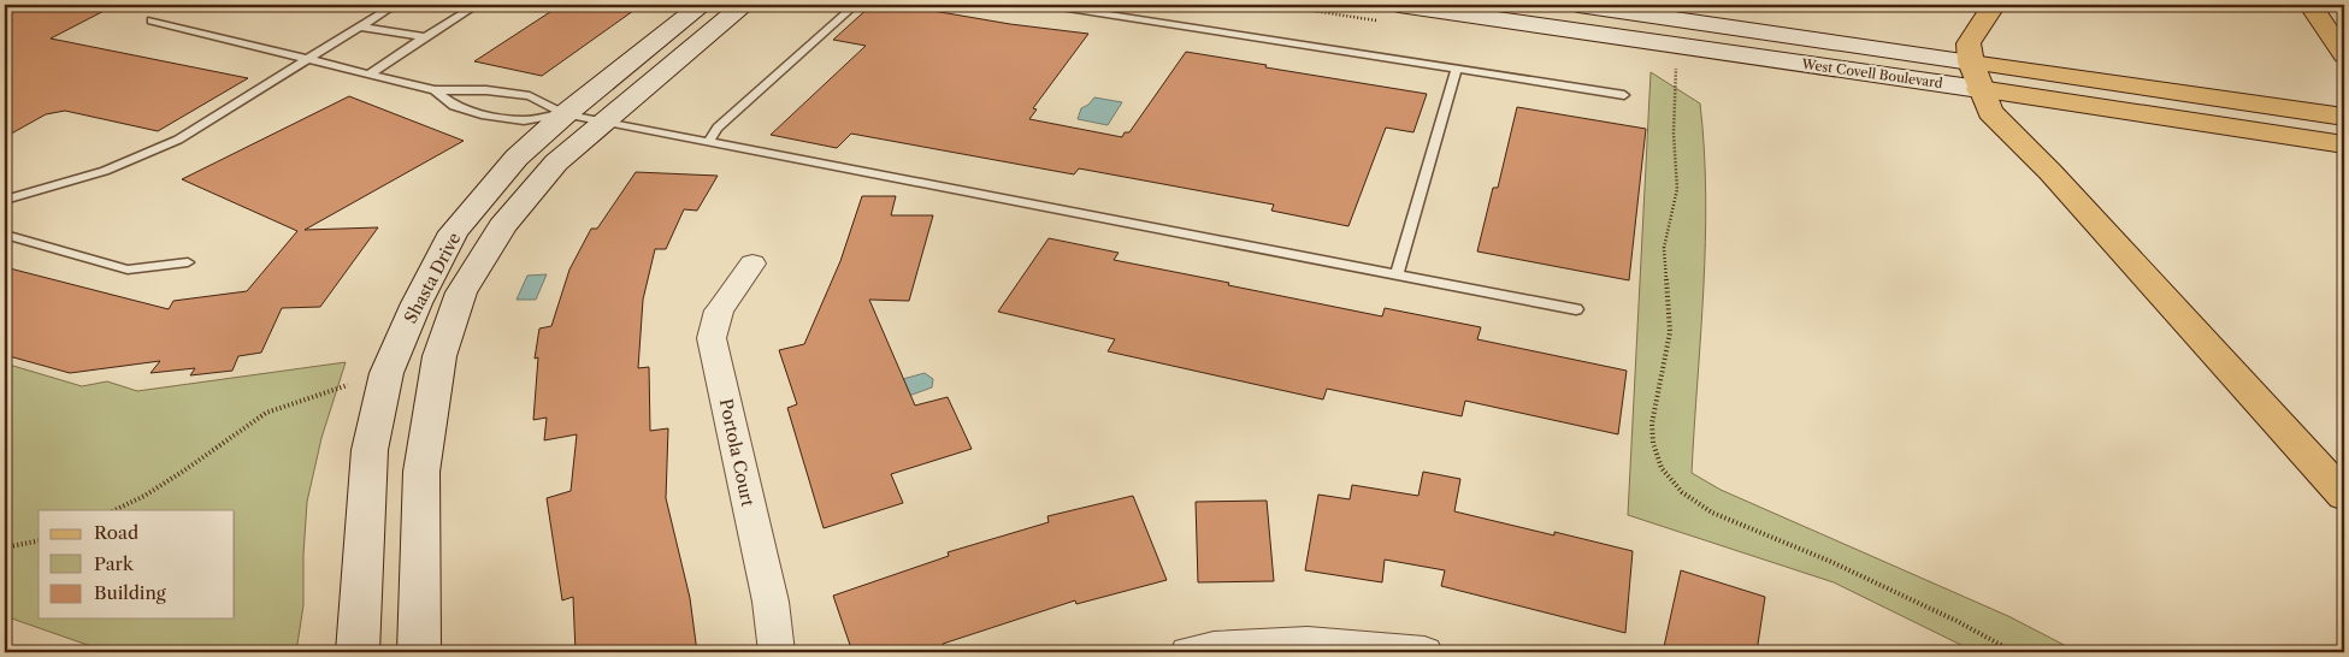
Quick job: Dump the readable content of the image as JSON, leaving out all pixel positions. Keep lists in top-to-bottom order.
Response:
{
  "streets": {
    "main road": ["West Covell Boulevard"],
    "street": ["Shasta Drive", "Portola Court"]
  },
  "legend": ["Road", "Park", "Building"]
}
